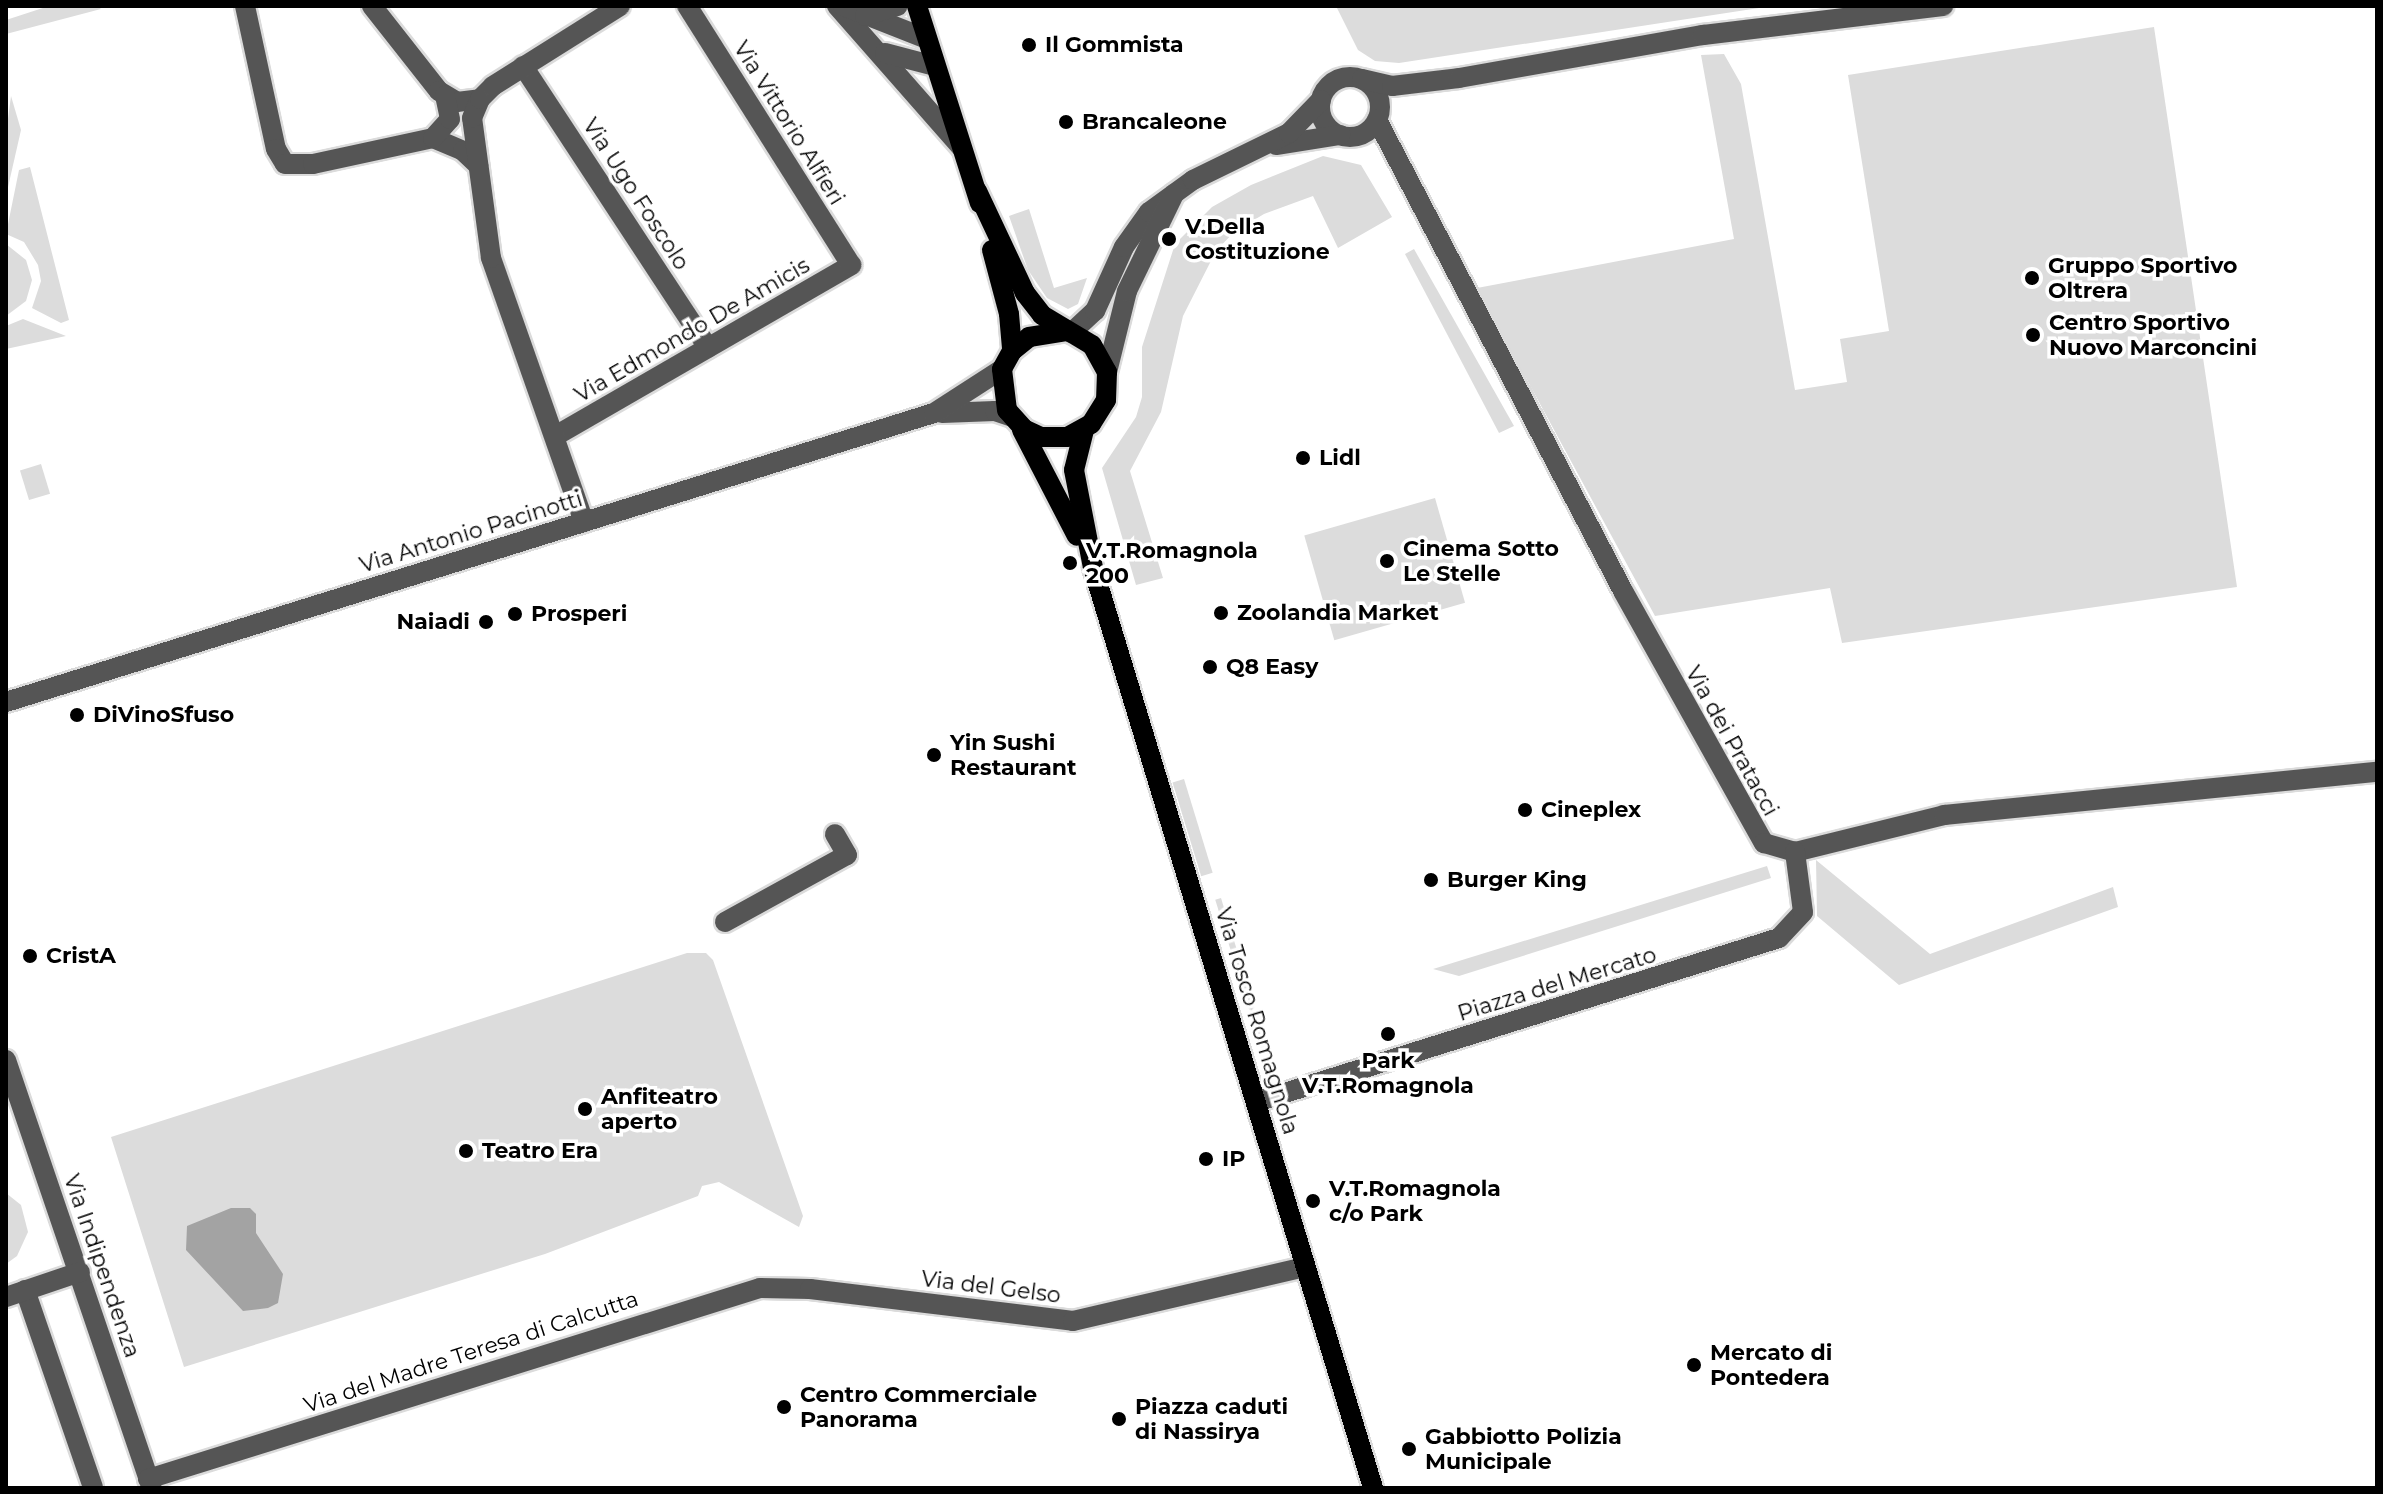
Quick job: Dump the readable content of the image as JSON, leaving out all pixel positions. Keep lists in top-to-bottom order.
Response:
{
  "streets": {
    "main road": ["Via Tosco Romagnola"],
    "street": [
      "Via Vittorio Alfieri",
      "Via Ugo Foscolo",
      "Via Edmondo De Amicis",
      "Via Antonio Pacinotti",
      "Via dei Pratacci",
      "Piazza del Mercato",
      "Via Indipendenza",
      "Via del Gelso",
      "Via del Madre Teresa di Calcutta"
    ]
  },
  "crossings": [
    ["Via Vittorio Alfieri", "Via Edmondo De Amicis"],
    ["Via Ugo Foscolo", "Via Edmondo De Amicis"],
    ["Via Antonio Pacinotti", "Via Tosco Romagnola"],
    ["Via dei Pratacci", "Piazza del Mercato"],
    ["Piazza del Mercato", "Via Tosco Romagnola"],
    ["Via Tosco Romagnola", "Via del Gelso"],
    ["Via Indipendenza", "Via del Madre Teresa di Calcutta"],
    ["Via del Gelso", "Via del Madre Teresa di Calcutta"]
  ],
  "places": [
    "Il Gommista",
    "Brancaleone",
    "V.Della Costituzione",
    "Gruppo Sportivo Oltrera",
    "Centro Sportivo Nuovo Marconcini",
    "Lidl",
    "Cinema Sotto Le Stelle",
    "V.T.Romagnola 200",
    "Zoolandia Market",
    "Prosperi",
    "Naiadi",
    "Q8 Easy",
    "DiVinoSfuso",
    "Yin Sushi Restaurant",
    "Cineplex",
    "Burger King",
    "CristA",
    "Park V.T.Romagnola",
    "Anfiteatro aperto",
    "Teatro Era",
    "IP",
    "V.T.Romagnola c/o Park",
    "Mercato di Pontedera",
    "Centro Commerciale Panorama",
    "Piazza caduti di Nassirya",
    "Gabbiotto Polizia Municipale"
  ]
}
